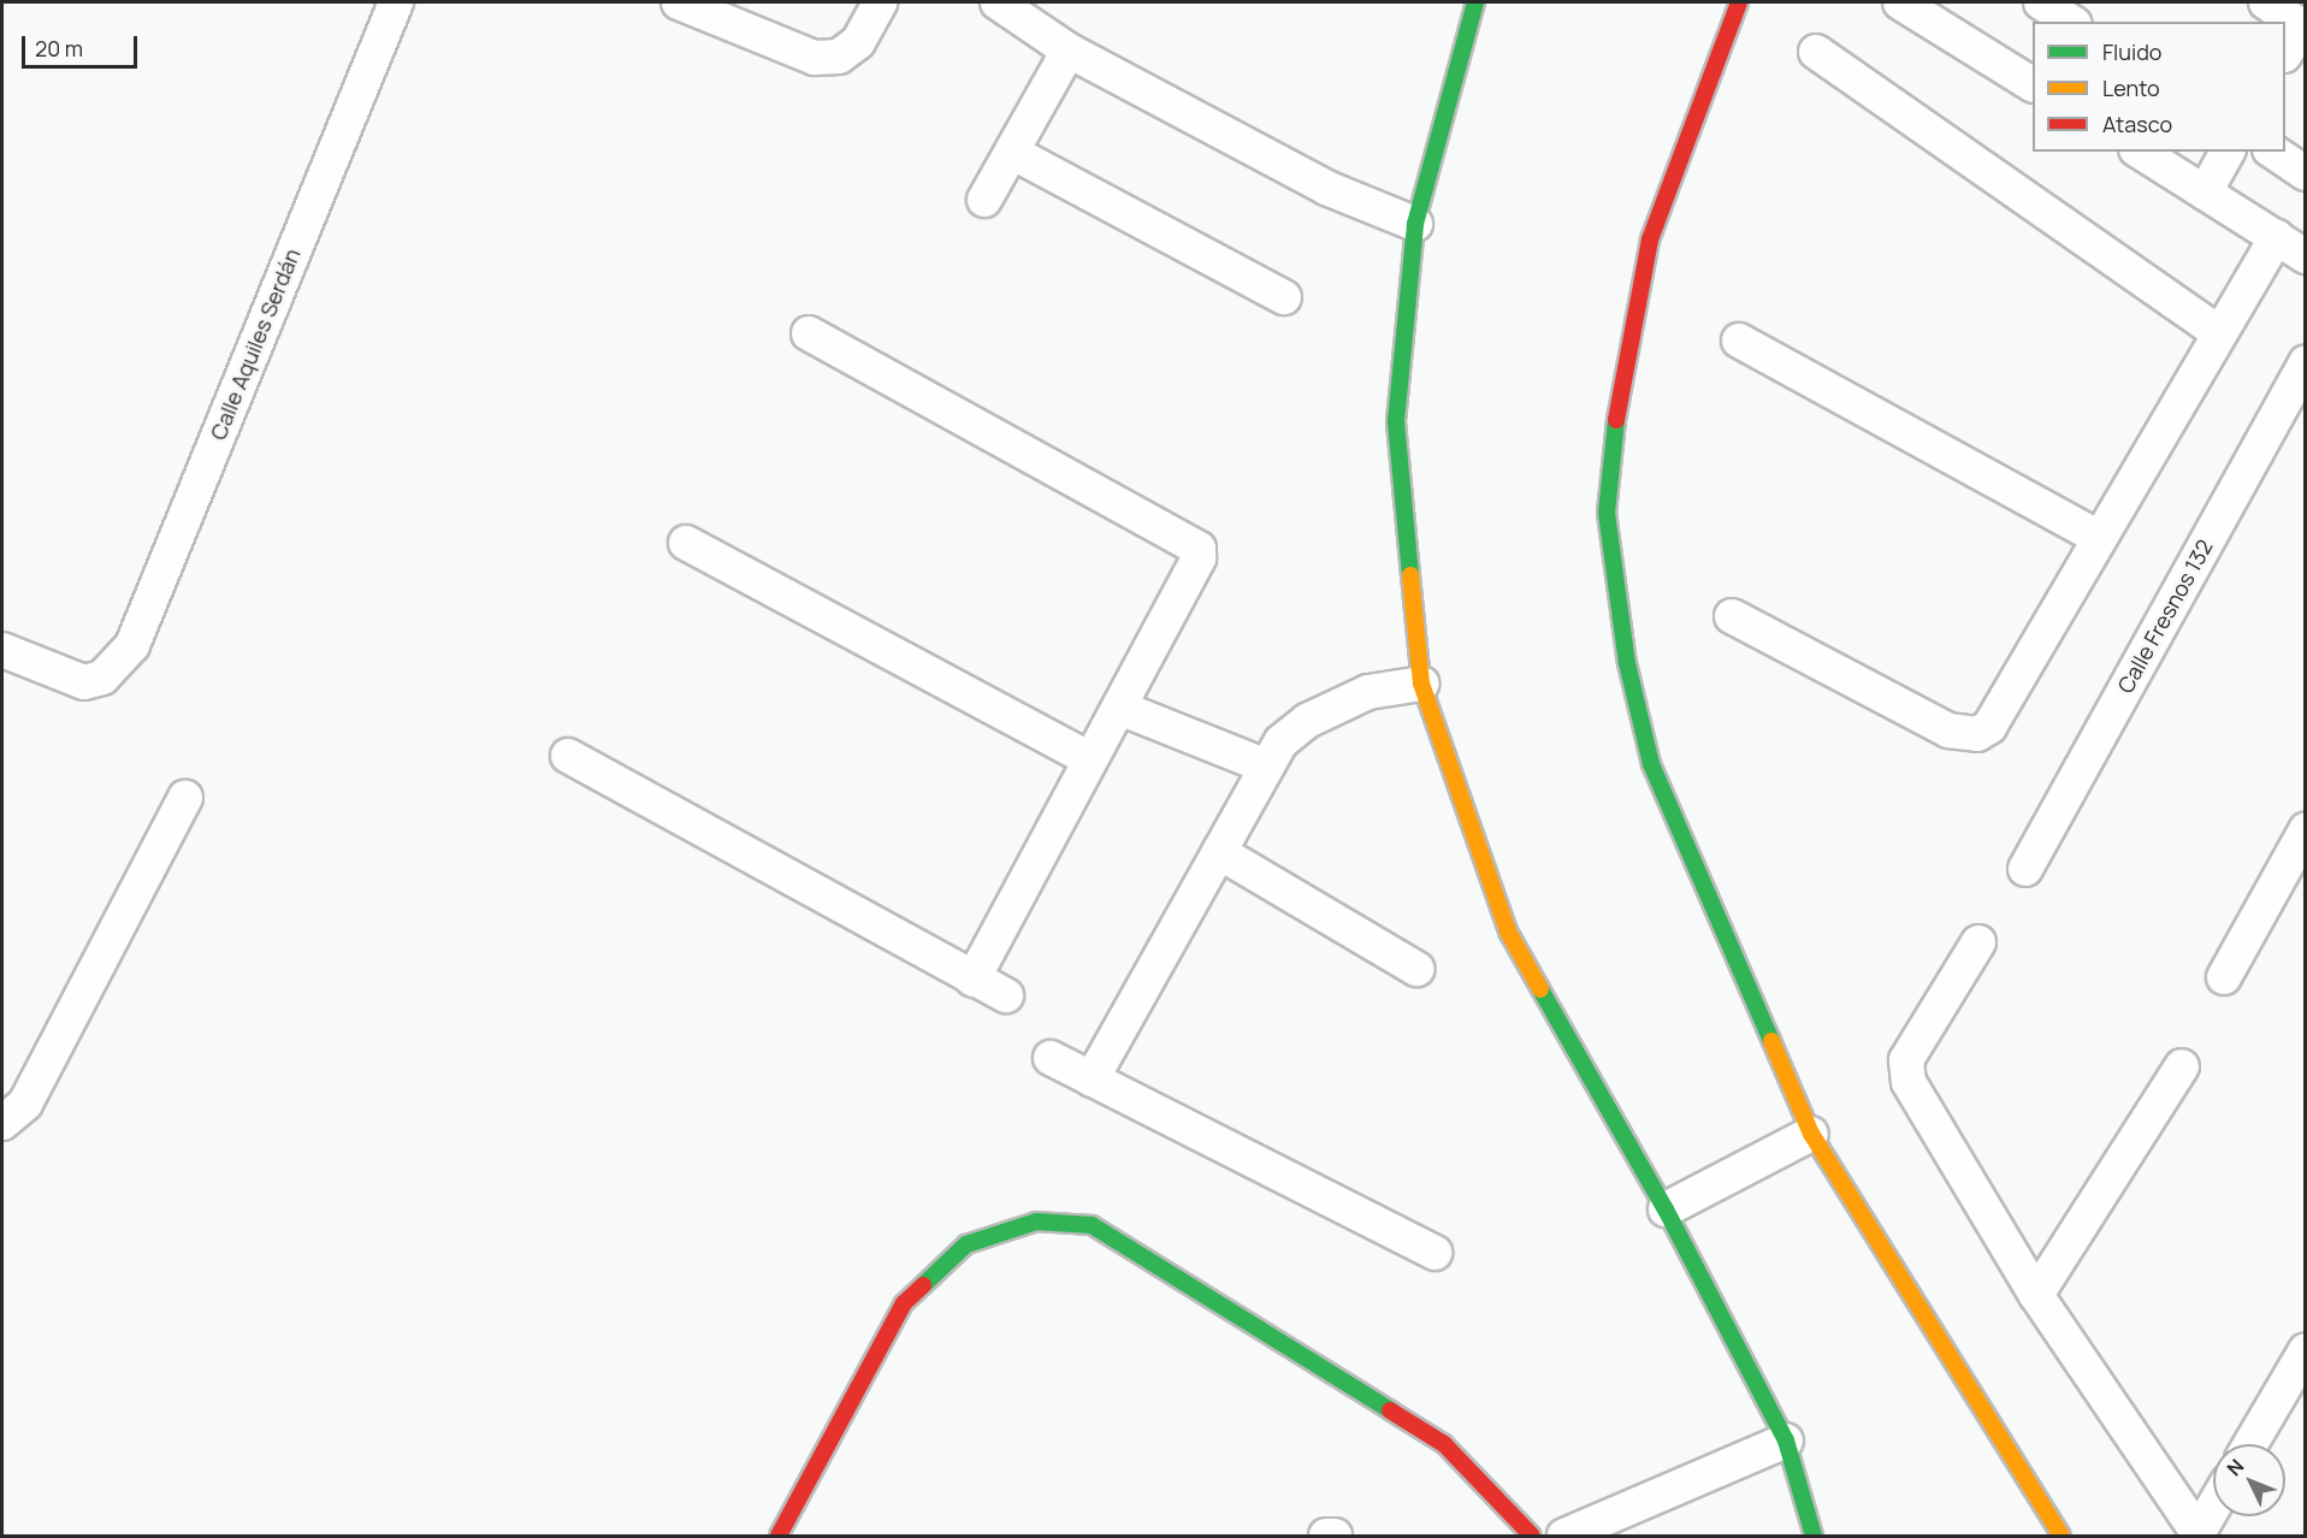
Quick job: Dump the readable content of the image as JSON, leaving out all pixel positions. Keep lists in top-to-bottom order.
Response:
{
  "streets": {
    "street": ["Calle Aquiles Serdán", "Calle Fresnos 132"]
  },
  "legend": ["Fluido", "Lento", "Atasco"],
  "scale_bar": "20 m",
  "north": "top left"
}
